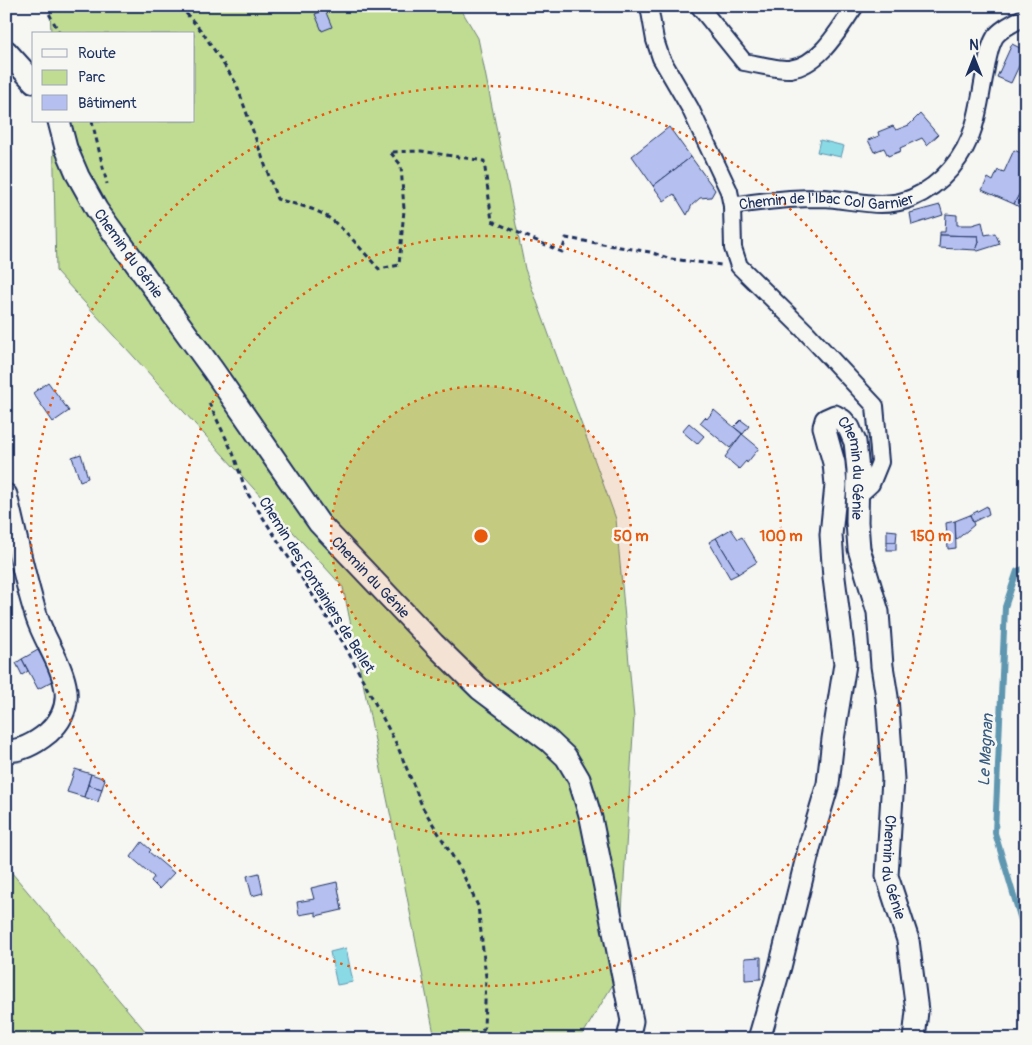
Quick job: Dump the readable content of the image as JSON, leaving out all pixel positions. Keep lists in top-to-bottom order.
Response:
{
  "streets": {
    "street": ["Chemin de l'Ibac Col Garnier", "Chemin du Génie"],
    "path": ["Chemin des Fontainiers de Bellet"]
  },
  "water": ["Le Magnan"],
  "legend": ["Route", "Parc", "Bâtiment"],
  "north": "top",
  "rings": ["50 m", "100 m", "150 m"]
}
